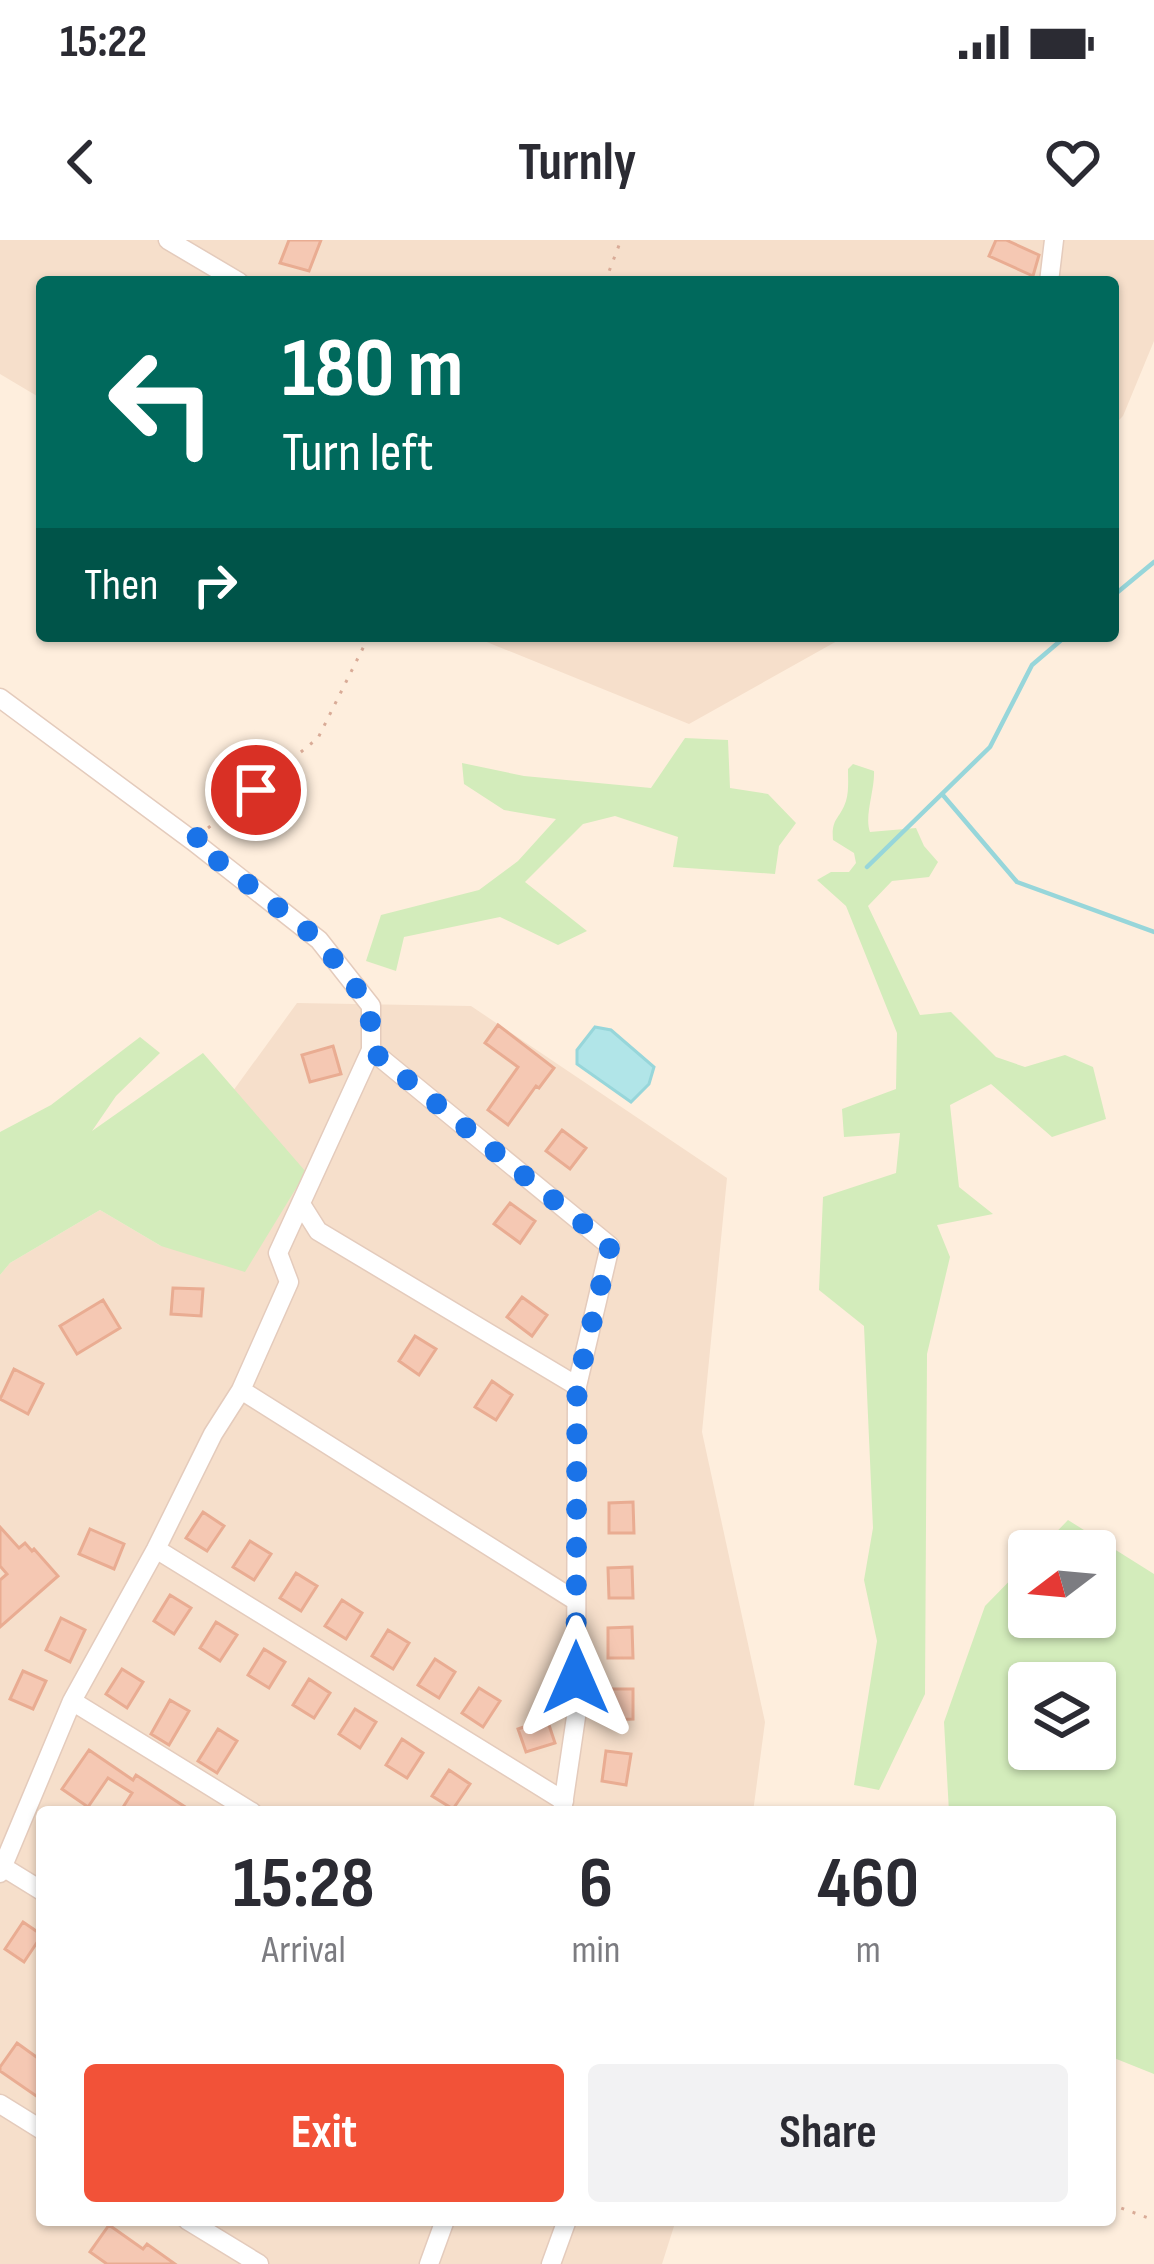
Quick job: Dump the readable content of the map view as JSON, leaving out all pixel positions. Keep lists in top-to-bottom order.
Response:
{
  "north": "left",
  "page": {
    "status": "15:22",
    "header": "Turnly",
    "turn": ["180 m", "Turn left"],
    "then": "Then",
    "eta": [
      "15:28",
      "Arrival",
      "6",
      "min",
      "460",
      "m"
    ],
    "buttons": ["Exit", "Share"]
  }
}
